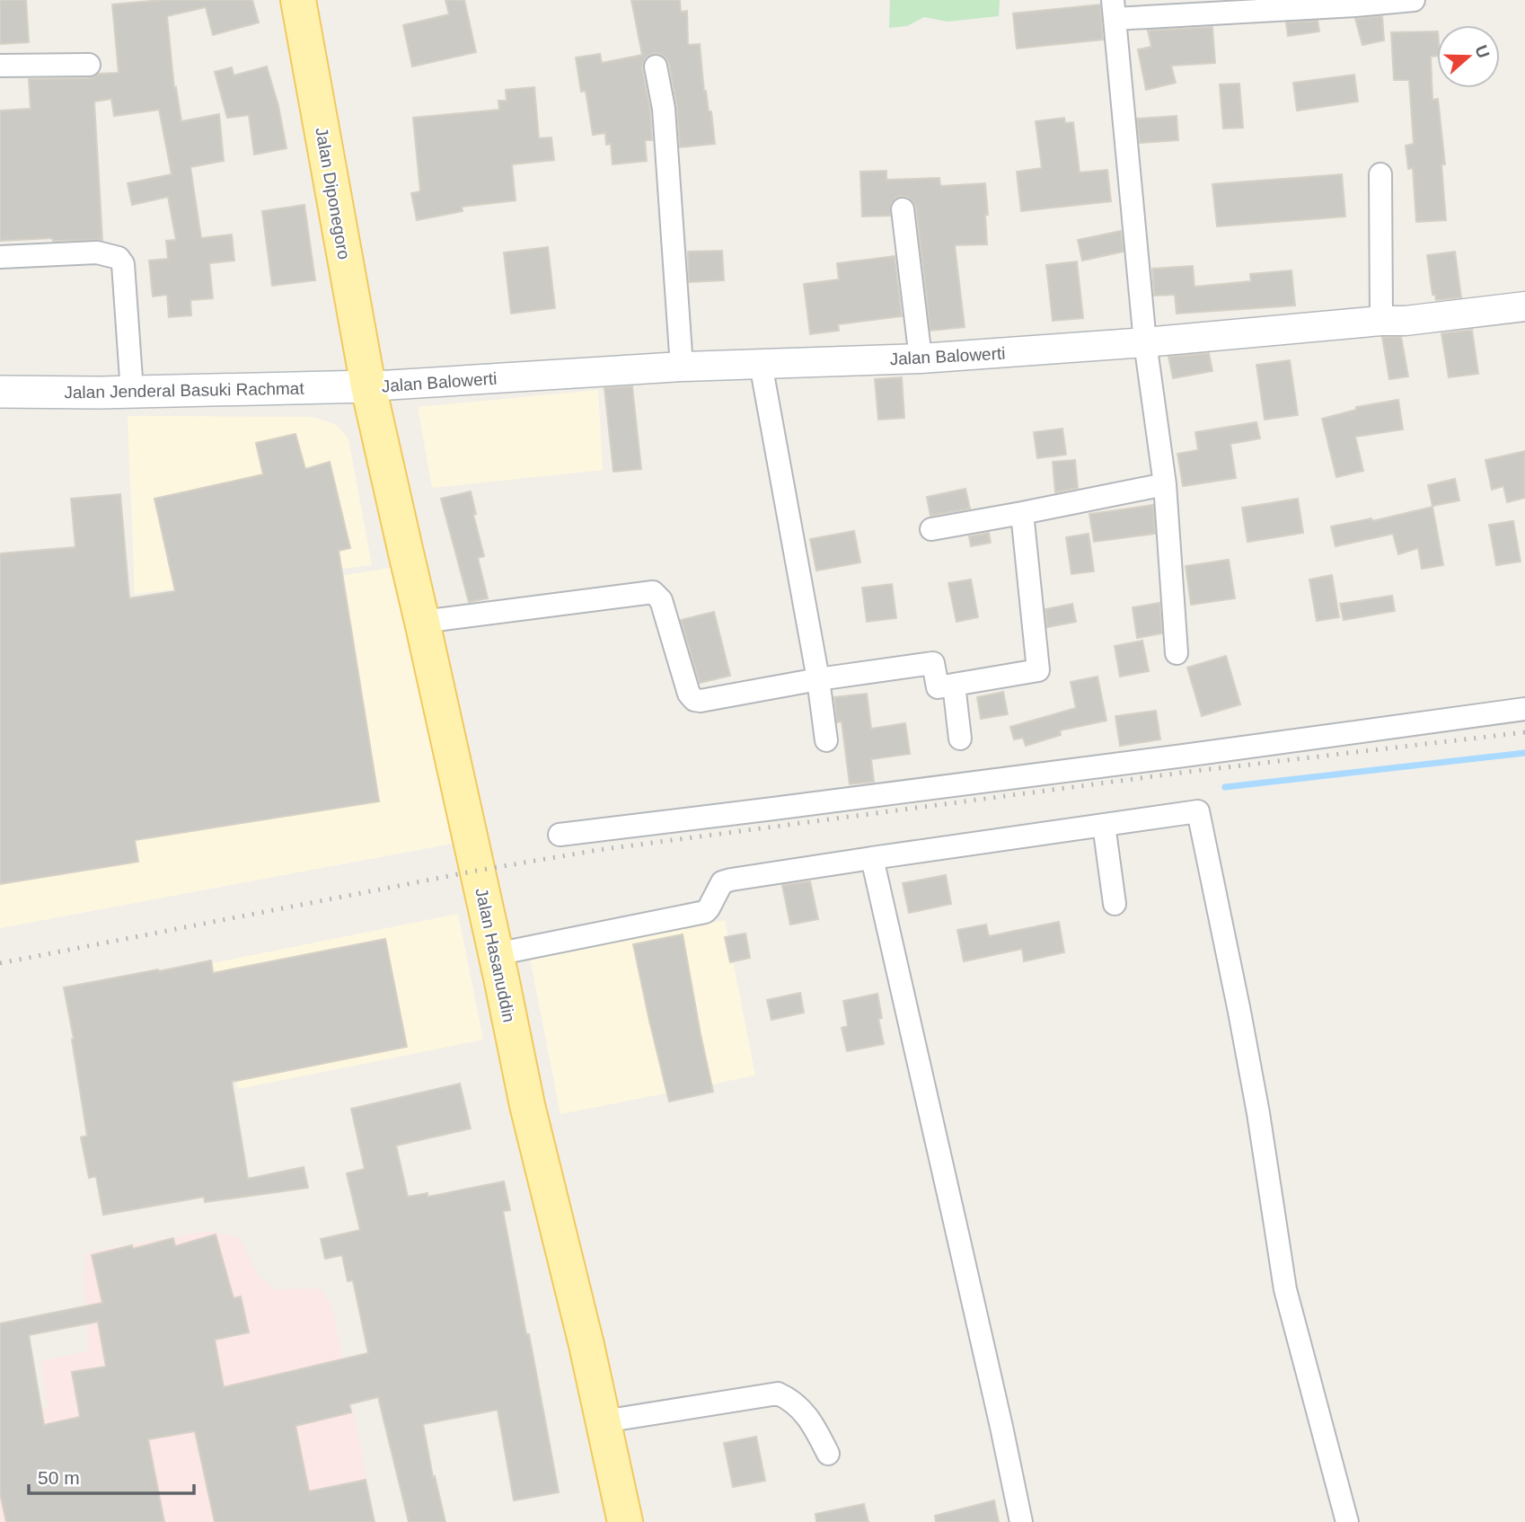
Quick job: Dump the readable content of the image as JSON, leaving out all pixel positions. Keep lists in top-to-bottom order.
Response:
{
  "streets": {
    "main road": ["Jalan Diponegoro", "Jalan Jenderal Basuki Rachmat", "Jalan Hasanuddin"],
    "street": ["Jalan Balowerti"]
  },
  "crossings": [
    ["Jalan Diponegoro", "Jalan Balowerti"],
    ["Jalan Diponegoro", "Jalan Jenderal Basuki Rachmat"],
    ["Jalan Diponegoro", "Jalan Hasanuddin"],
    ["Jalan Balowerti", "Jalan Jenderal Basuki Rachmat"],
    ["Jalan Balowerti", "Jalan Hasanuddin"],
    ["Jalan Jenderal Basuki Rachmat", "Jalan Hasanuddin"]
  ],
  "scale_bar": "50 m",
  "north": "right"
}
